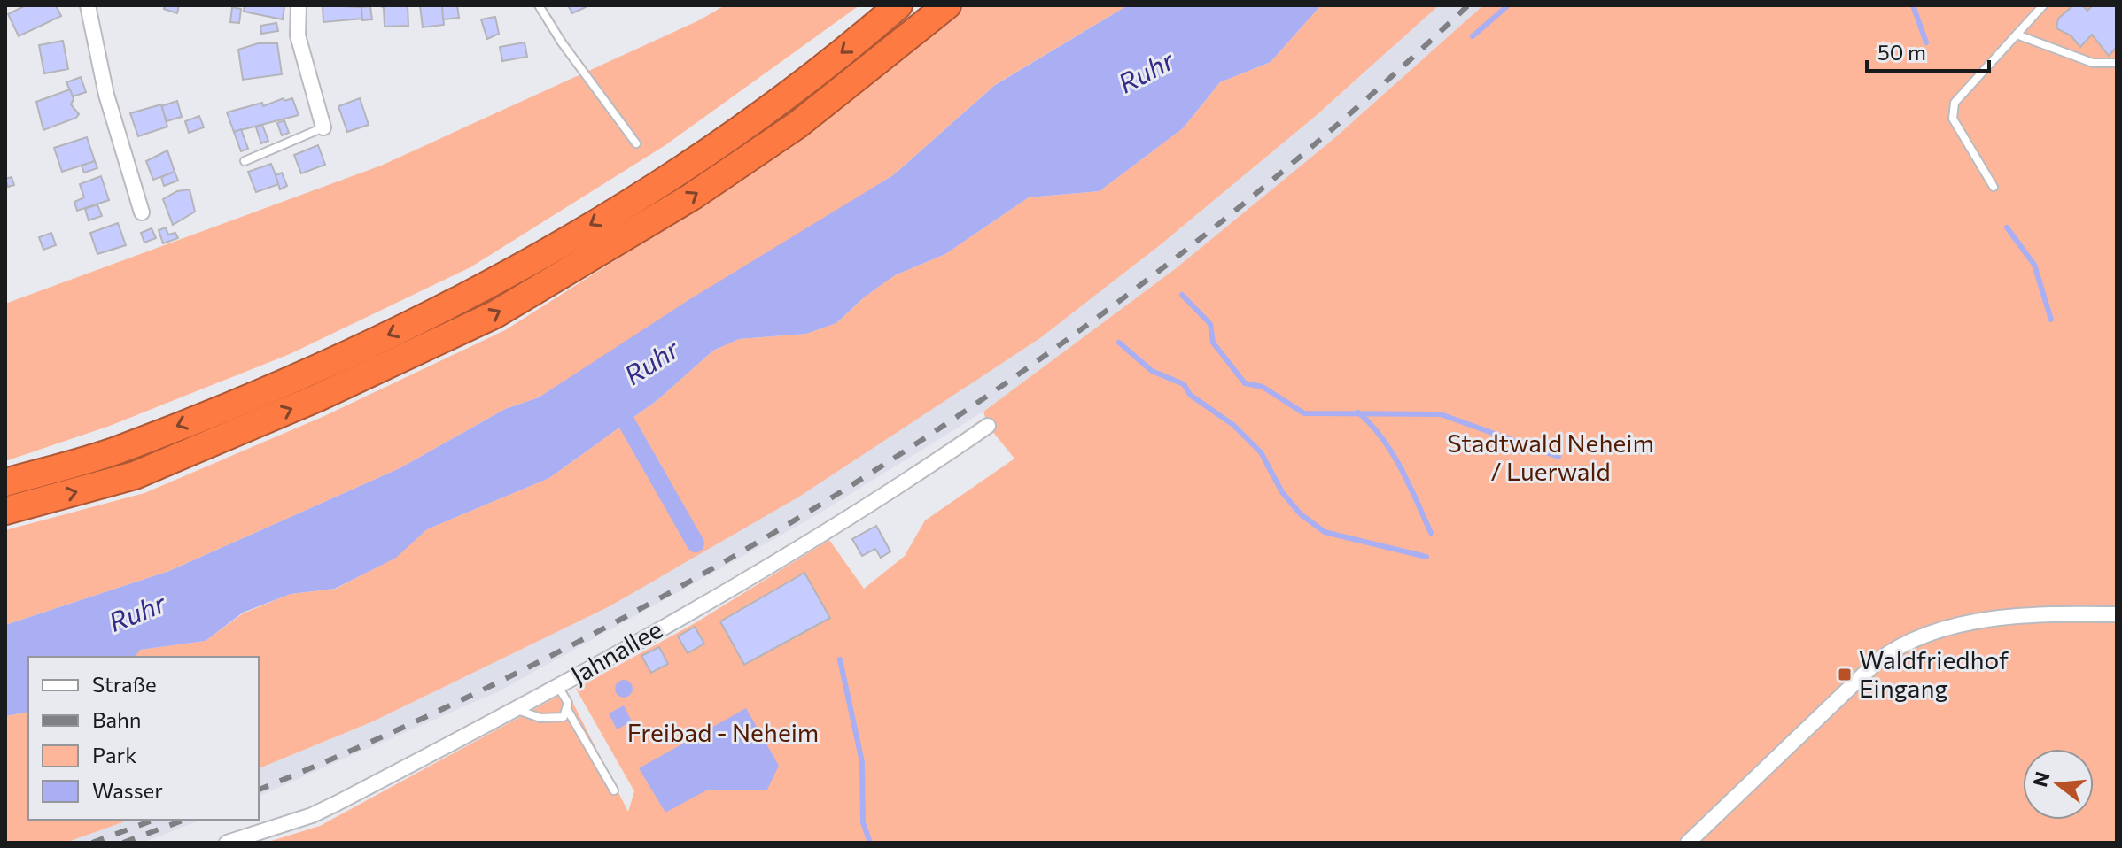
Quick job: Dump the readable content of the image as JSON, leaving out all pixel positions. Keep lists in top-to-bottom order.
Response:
{
  "streets": {
    "street": ["Jahnallee"]
  },
  "water": ["Ruhr"],
  "parks": ["Stadtwald Neheim / Luerwald", "Freibad - Neheim"],
  "places": {
    "transit": ["Waldfriedhof Eingang"]
  },
  "legend": [
    "Straße",
    "Bahn",
    "Park",
    "Wasser"
  ],
  "scale_bar": "50 m",
  "north": "left"
}
